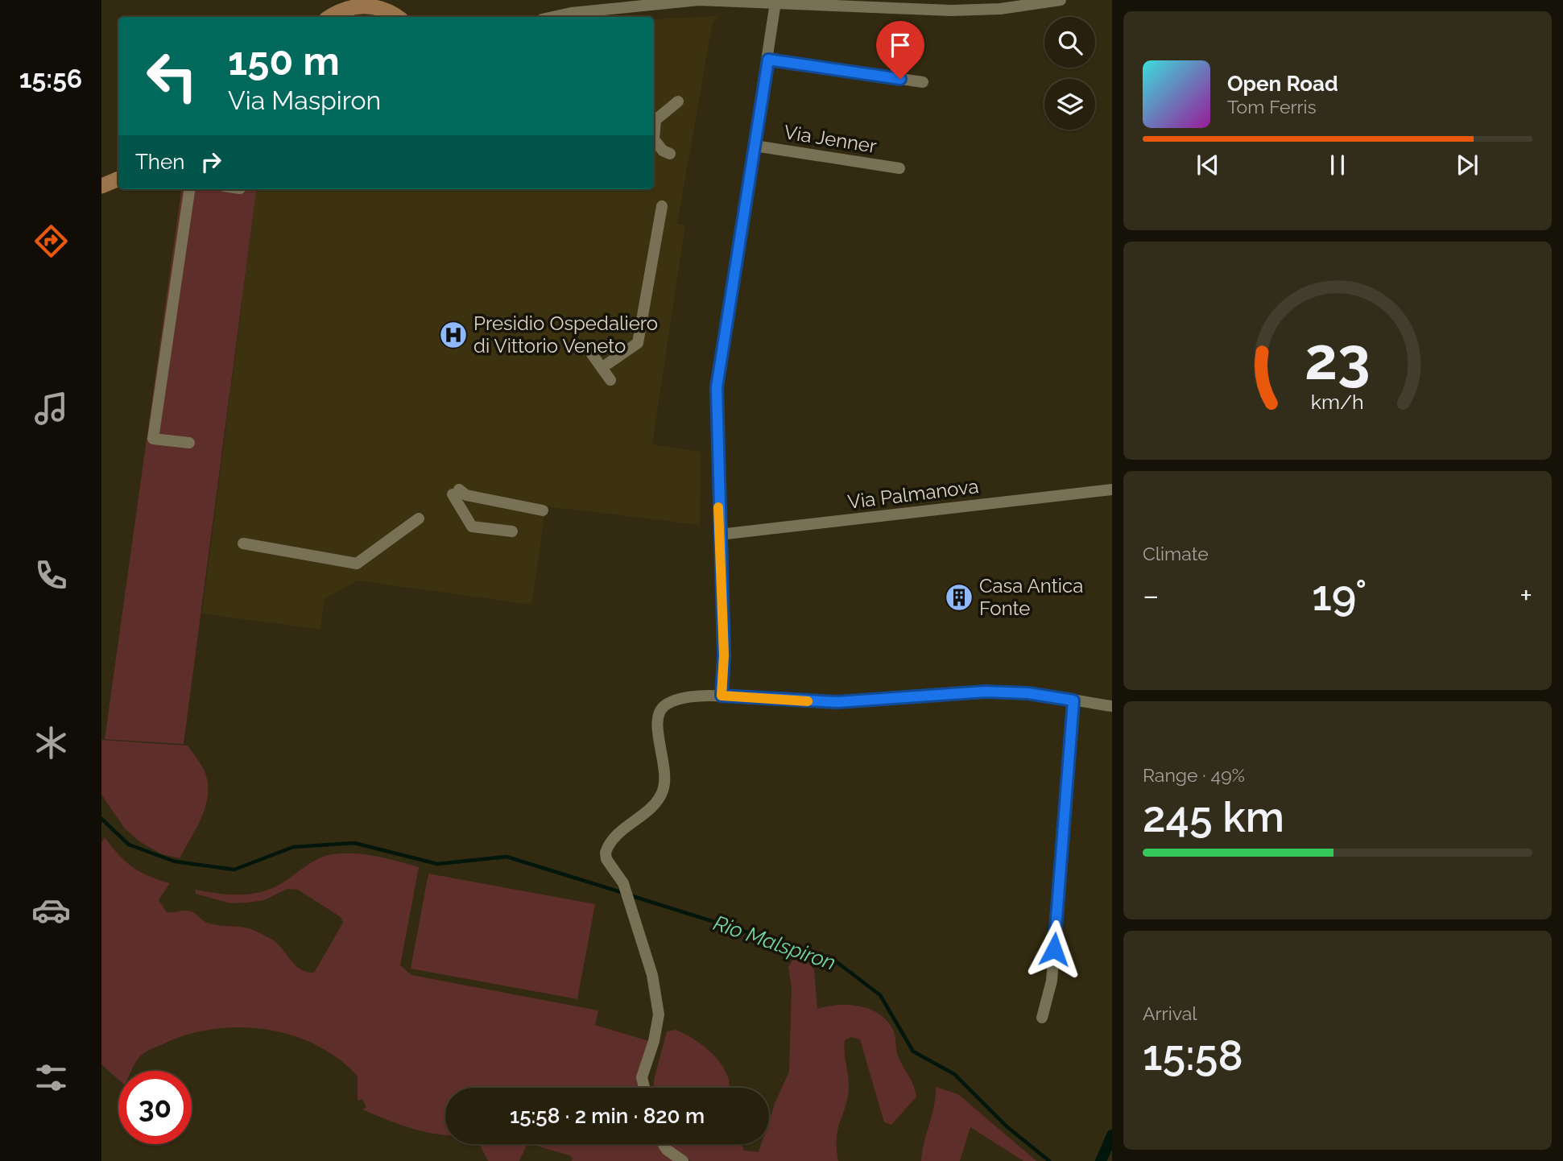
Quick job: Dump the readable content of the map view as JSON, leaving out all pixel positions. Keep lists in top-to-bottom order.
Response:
{
  "streets": {
    "street": ["Via Jenner", "Via Palmanova"]
  },
  "water": ["Rio Malspiron"],
  "places": {
    "hospital": ["Presidio Ospedaliero di Vittorio Veneto"],
    "building": ["Casa Antica Fonte"]
  },
  "page": {
    "tabs": "15:56",
    "turn": ["150 m", "Via Maspiron"],
    "song": ["Open Road", "Tom Ferris"],
    "then": "Then",
    "tile": [
      "Climate",
      ["Range · 49%", "245 km"],
      ["Arrival", "15:58"]
    ],
    "heat": ["−", "19°", "+"],
    "limit": "30",
    "trip": "15:58 · 2 min · 820 m",
    "gauge": ["23", "km/h"]
  }
}
